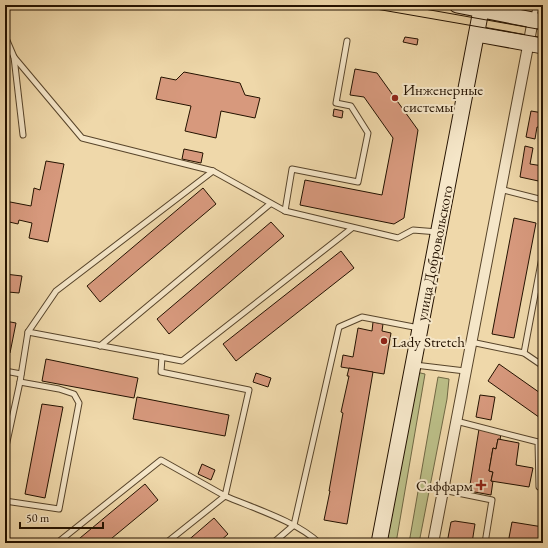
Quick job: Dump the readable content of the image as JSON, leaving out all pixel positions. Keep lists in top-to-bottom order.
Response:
{
  "streets": {
    "main road": ["улица Добровольского"]
  },
  "places": {
    "other": ["Инженерные системы", "Lady Stretch"],
    "health": ["Саффарм"]
  },
  "scale_bar": "50 m"
}
